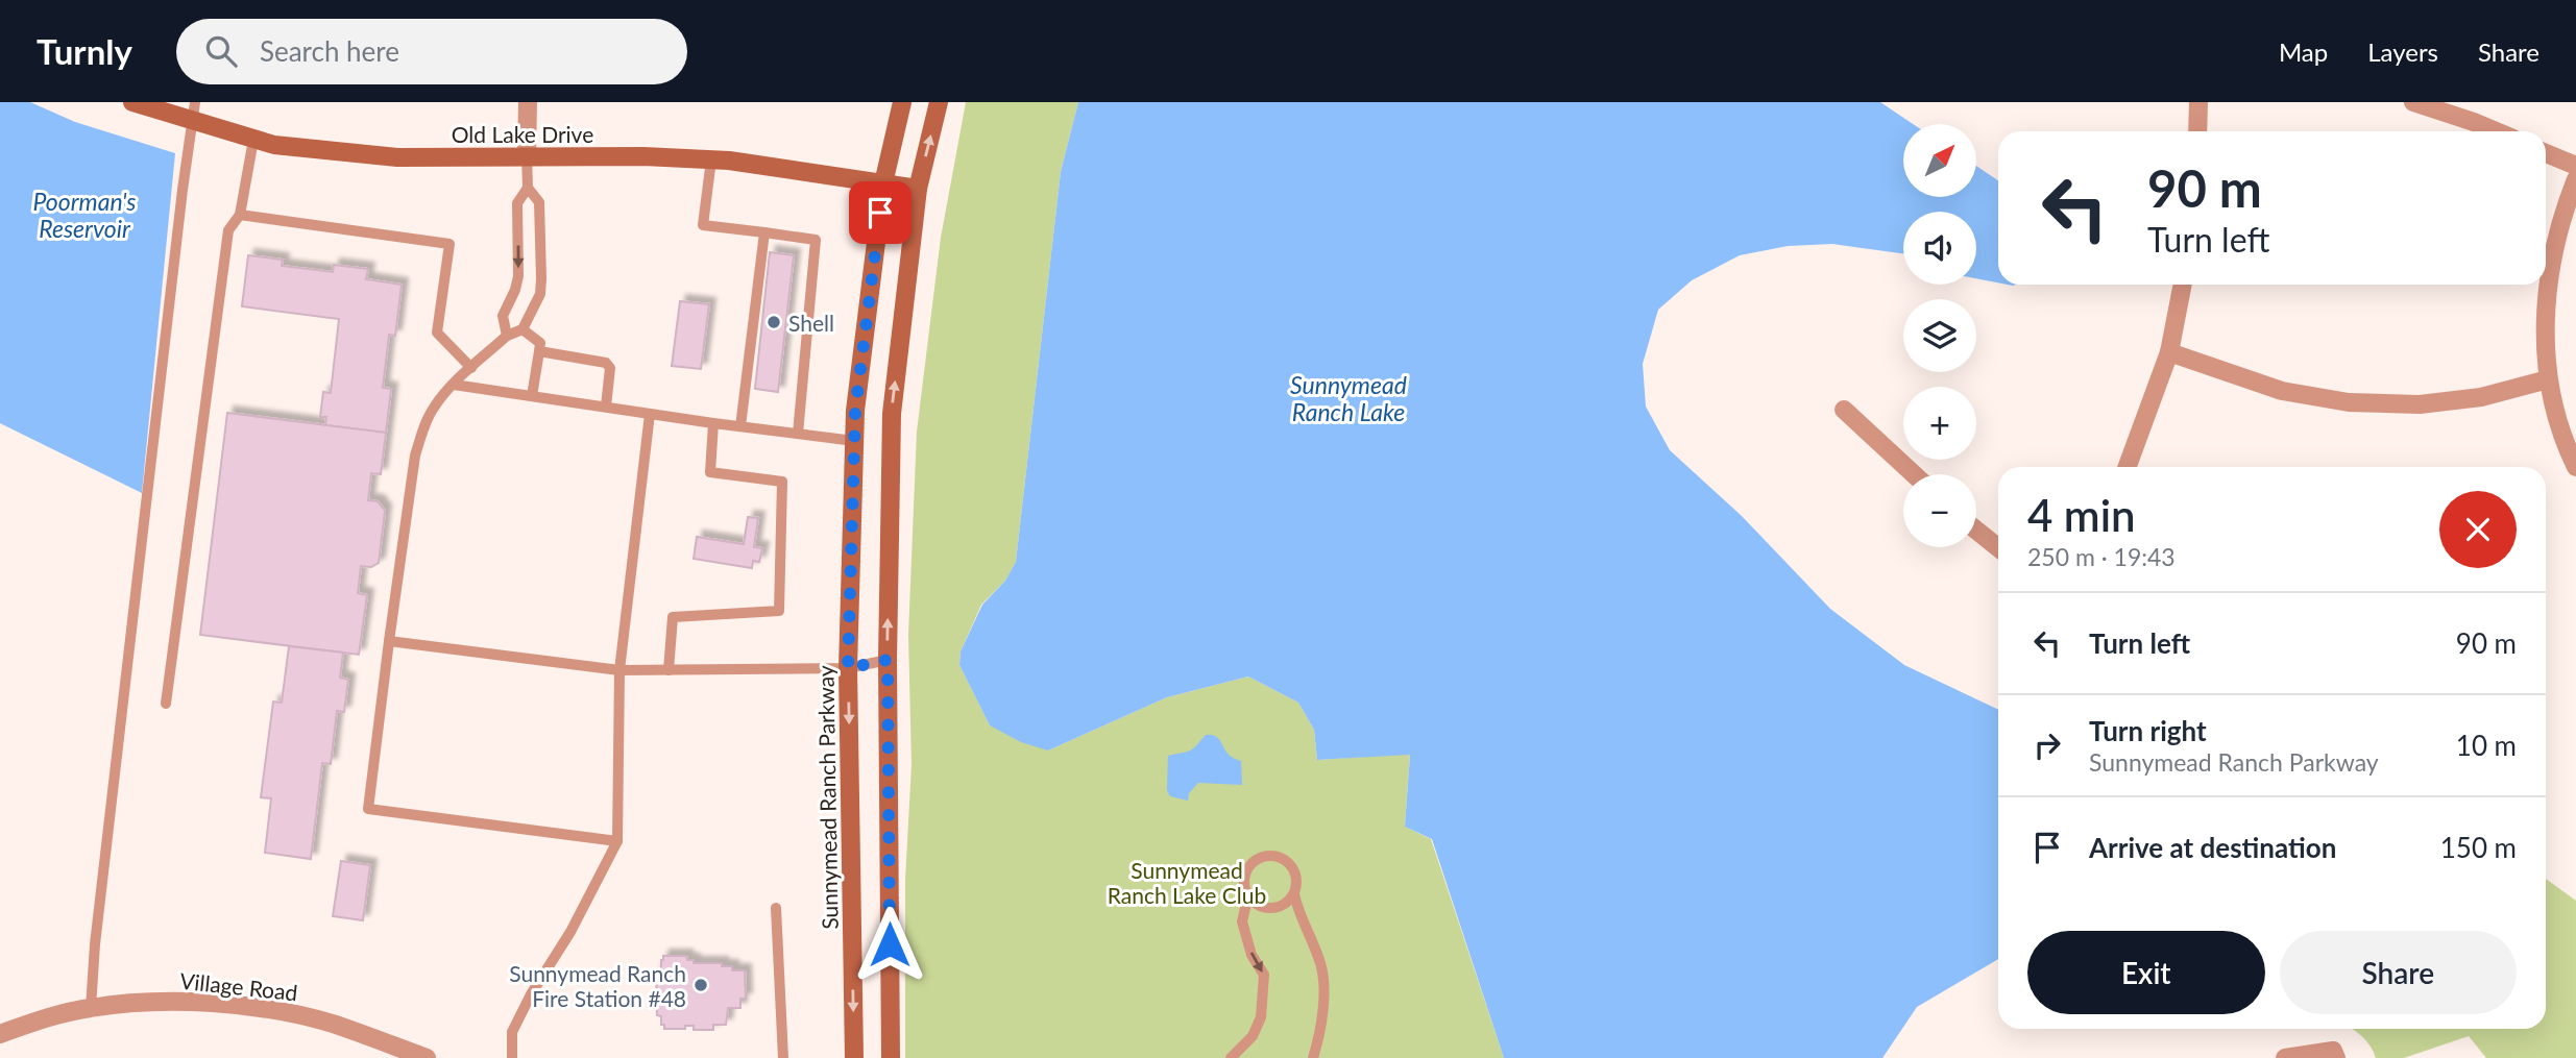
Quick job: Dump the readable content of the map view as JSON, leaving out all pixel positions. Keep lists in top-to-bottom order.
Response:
{
  "streets": {
    "main road": ["Old Lake Drive", "Sunnymead Ranch Parkway"],
    "street": ["Village Road"]
  },
  "crossings": [
    ["Old Lake Drive", "Sunnymead Ranch Parkway"]
  ],
  "water": ["Poorman's Reservoir", "Sunnymead Ranch Lake"],
  "parks": ["Sunnymead Ranch Lake Club"],
  "places": ["Shell", "Sunnymead Ranch Fire Station #48"],
  "north": "top right",
  "page": {
    "header": "Turnly",
    "search": "Search here",
    "nav": ["Map", "Layers", "Share"],
    "map_buttons": ["+", "−"],
    "turn": ["90 m", "Turn left"],
    "heading": ["4 min", "250 m · 19:43"],
    "list": [
      {
        "name": "Turn left",
        "value": "90 m"
      },
      {
        "name": "Turn right",
        "note": "Sunnymead Ranch Parkway",
        "value": "10 m"
      },
      {
        "name": "Arrive at destination",
        "value": "150 m"
      }
    ],
    "buttons": ["Exit", "Share"]
  }
}
